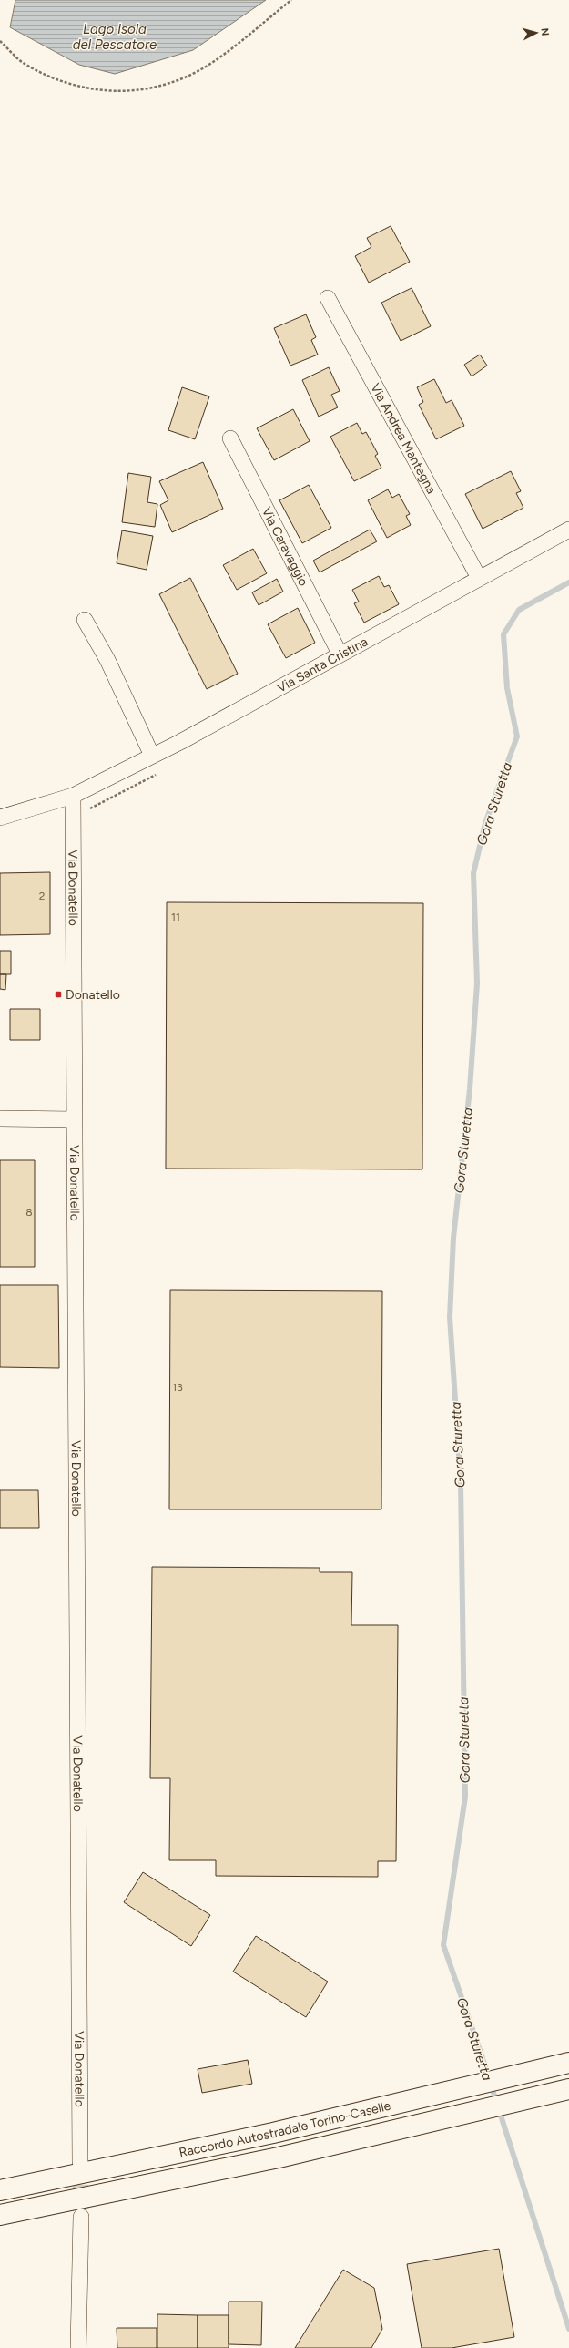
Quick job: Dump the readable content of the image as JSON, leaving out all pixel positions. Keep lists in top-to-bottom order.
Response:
{
  "streets": {
    "highway": ["Raccordo Autostradale Torino-Caselle"],
    "street": [
      "Via Andrea Mantegna",
      "Via Caravaggio",
      "Via Santa Cristina",
      "Via Donatello"
    ]
  },
  "crossings": [
    ["Via Andrea Mantegna", "Via Santa Cristina"],
    ["Via Caravaggio", "Via Santa Cristina"],
    ["Via Santa Cristina", "Via Donatello"]
  ],
  "water": ["Lago Isola del Pescatore", "Gora Sturetta"],
  "places": {
    "transit": ["Donatello"]
  },
  "house_numbers": [
    "2",
    "11",
    "8",
    "13"
  ],
  "north": "right"
}
